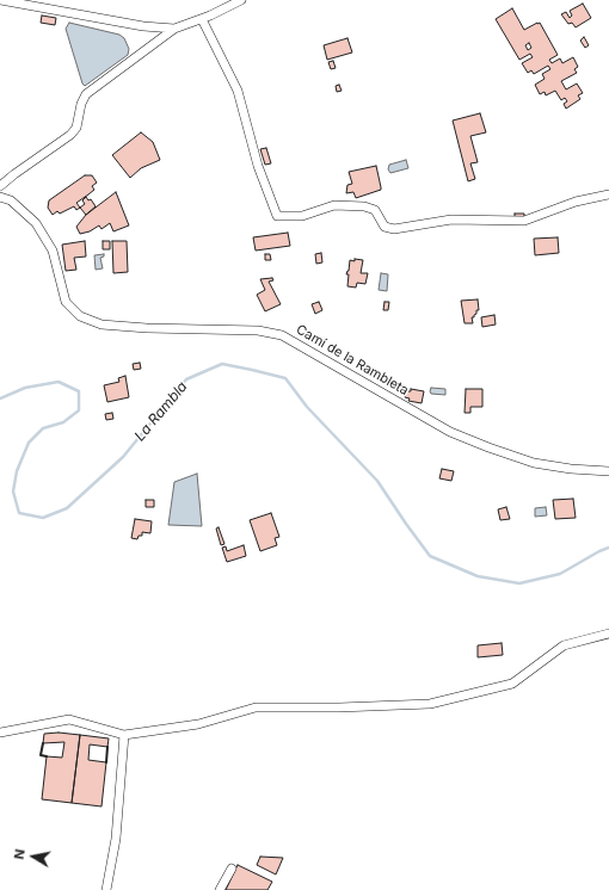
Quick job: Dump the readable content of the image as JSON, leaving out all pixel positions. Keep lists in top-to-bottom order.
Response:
{
  "streets": {
    "street": ["Camí de la Rambleta"]
  },
  "water": ["La Rambla"],
  "north": "left"
}
